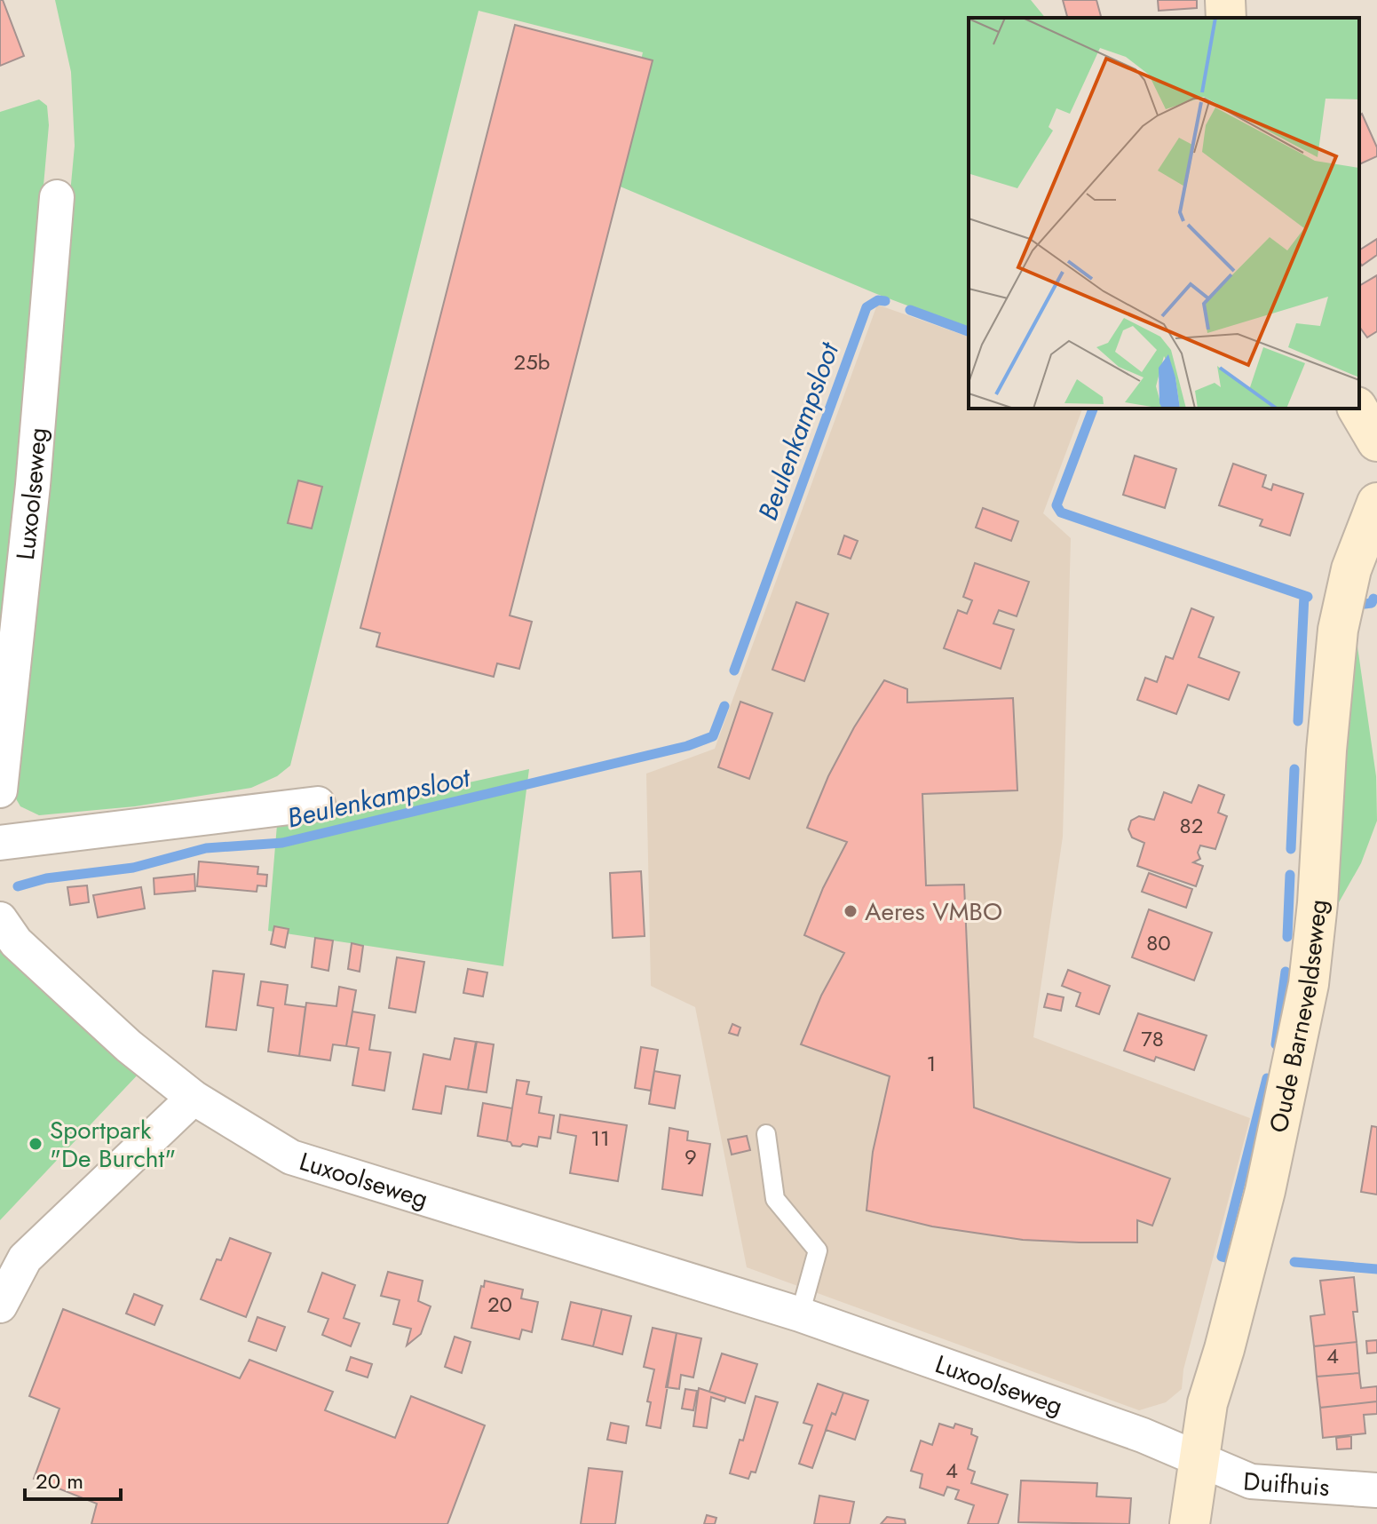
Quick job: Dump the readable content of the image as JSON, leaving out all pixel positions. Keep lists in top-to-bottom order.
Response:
{
  "streets": {
    "street": ["Luxoolseweg", "Oude Barneveldseweg", "Duifhuis"]
  },
  "crossings": [
    ["Luxoolseweg", "Oude Barneveldseweg"],
    ["Luxoolseweg", "Duifhuis"],
    ["Oude Barneveldseweg", "Duifhuis"]
  ],
  "water": ["Beulenkampsloot"],
  "places": ["Aeres VMBO", "Sportpark \"De Burcht\""],
  "house_numbers": [
    "25b",
    "82",
    "80",
    "78",
    "1",
    "11",
    "9",
    "20",
    "4",
    "4"
  ],
  "scale_bar": "20 m"
}
